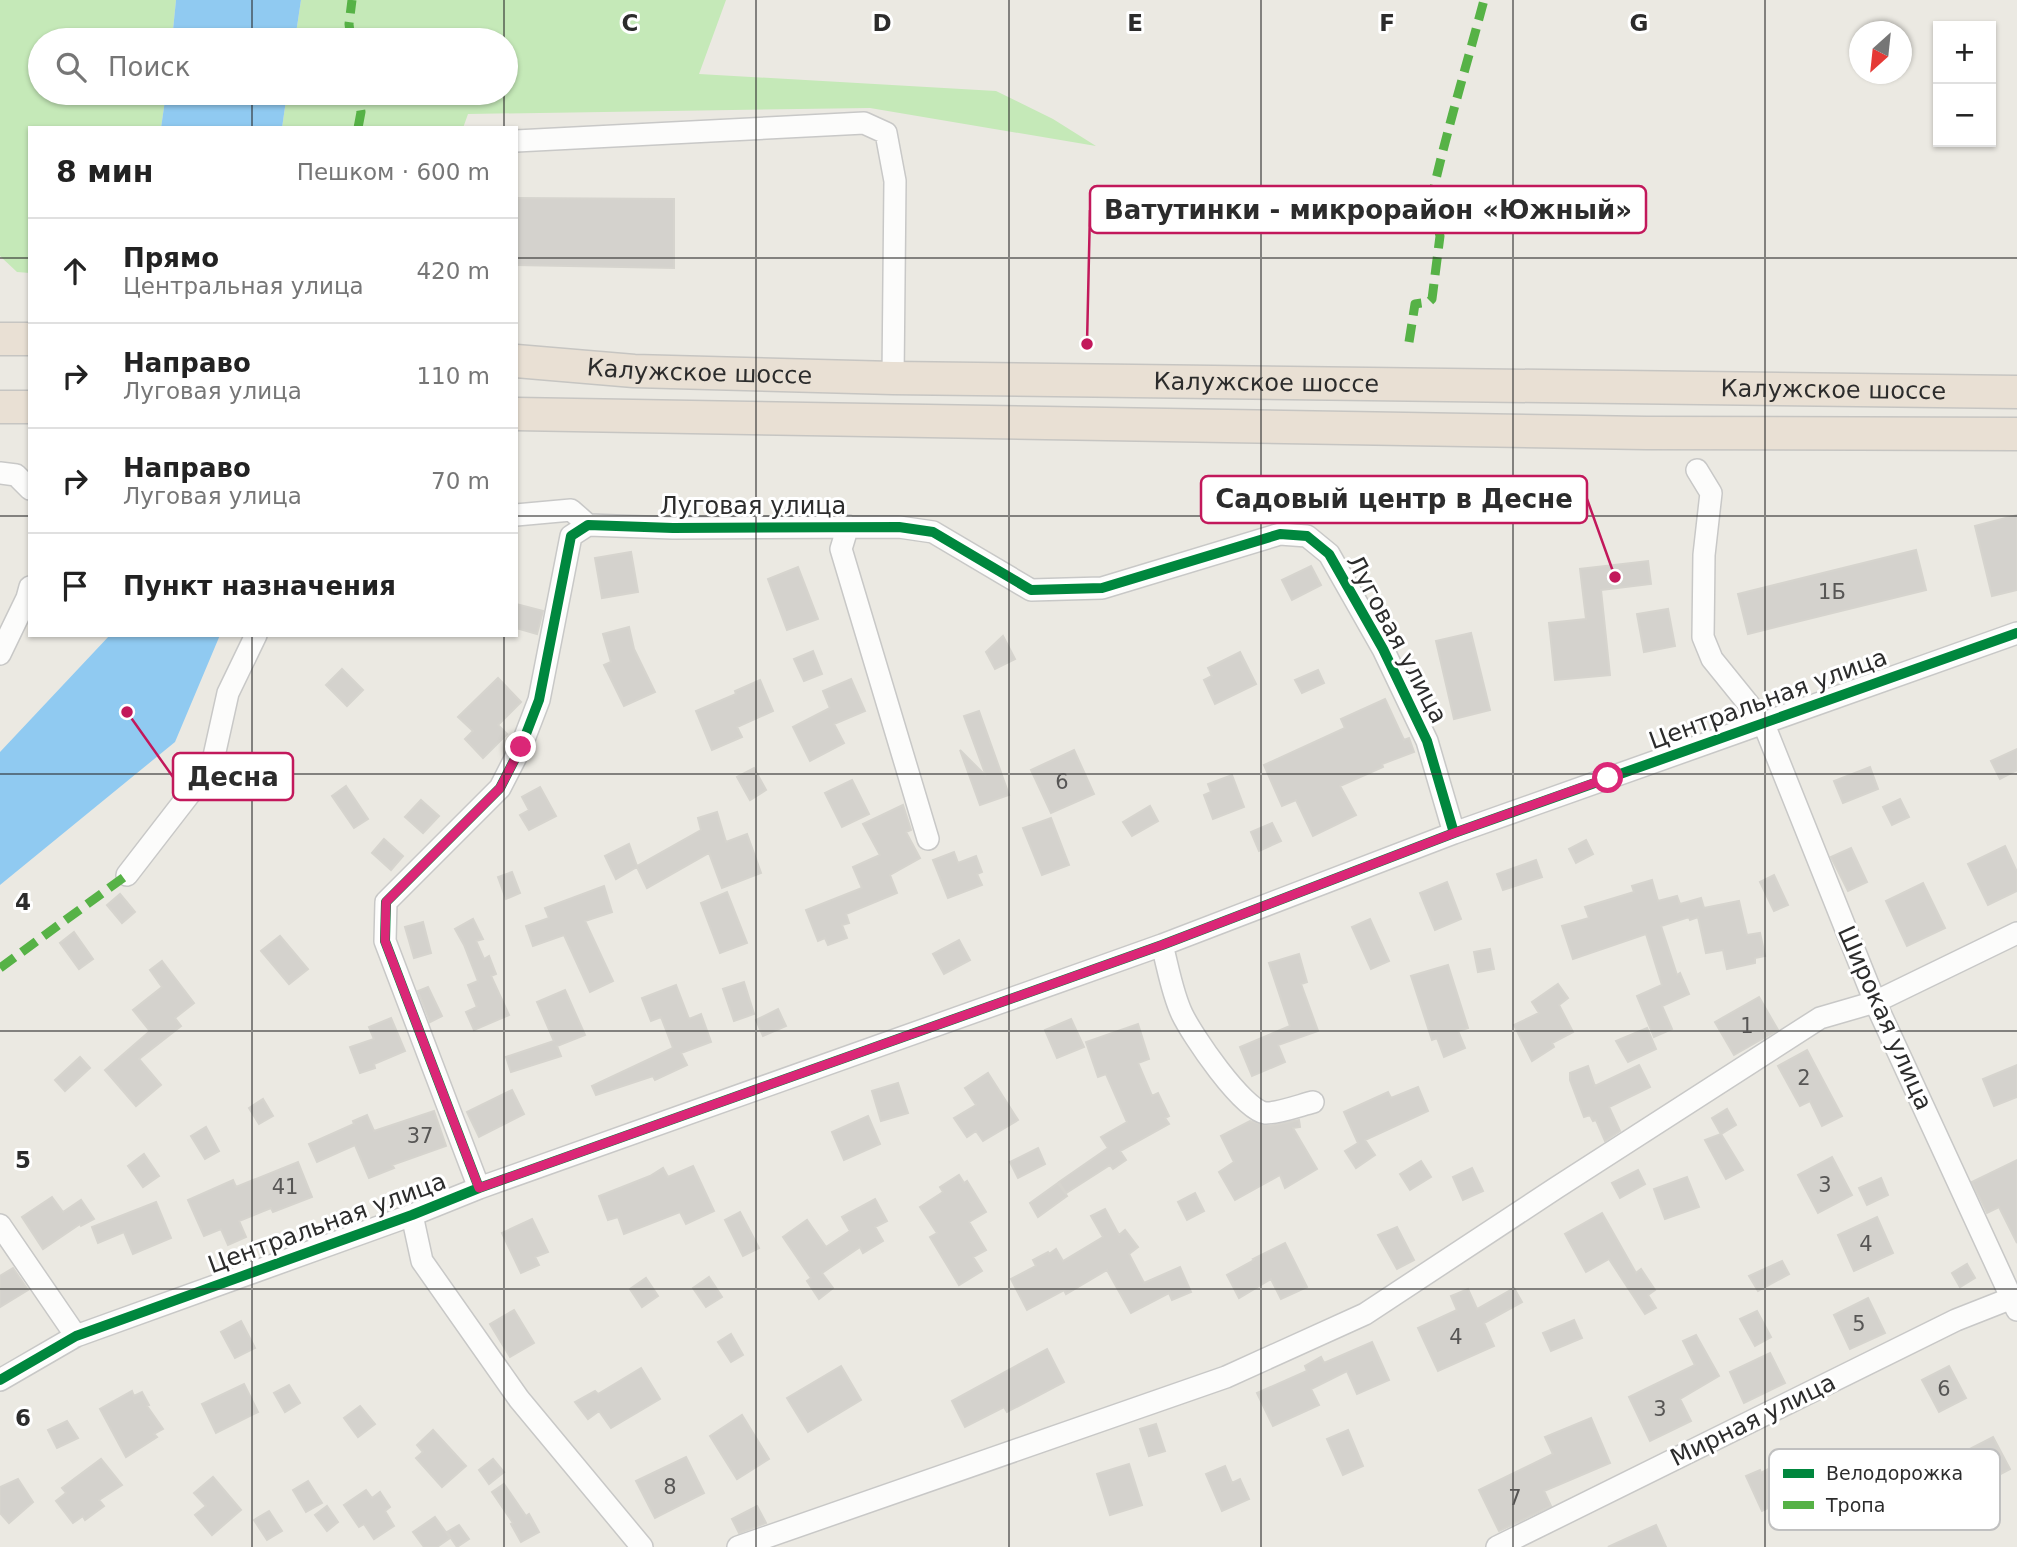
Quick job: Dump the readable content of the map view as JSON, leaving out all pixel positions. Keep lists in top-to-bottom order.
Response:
{
  "streets": {
    "highway": ["Калужское шоссе"],
    "street": [
      "Луговая улица",
      "Центральная улица",
      "Широкая улица",
      "Мирная улица"
    ]
  },
  "crossings": [
    ["Луговая улица", "Центральная улица"],
    ["Центральная улица", "Широкая улица"],
    ["Широкая улица", "Мирная улица"]
  ],
  "places": ["Ватутинки - микрорайон «Южный»", "Садовый центр в Десне", "Десна"],
  "house_numbers": [
    "1Б",
    "6",
    "1",
    "2",
    "37",
    "3",
    "41",
    "4",
    "5",
    "4",
    "6",
    "3",
    "8",
    "7"
  ],
  "legend": ["Велодорожка", "Тропа"],
  "north": "bottom left",
  "page": {
    "map_buttons": ["+", "−"],
    "search": "Поиск",
    "heading": ["8 мин", "Пешком · 600 m"],
    "list": [
      ["Прямо", "Центральная улица", "420 m"],
      ["Направо", "Луговая улица", "110 m"],
      ["Направо", "Луговая улица", "70 m"],
      "Пункт назначения"
    ]
  },
  "grid": {
    "columns": [
      "C",
      "D",
      "E",
      "F",
      "G"
    ],
    "rows": ["4", "5", "6"]
  }
}
